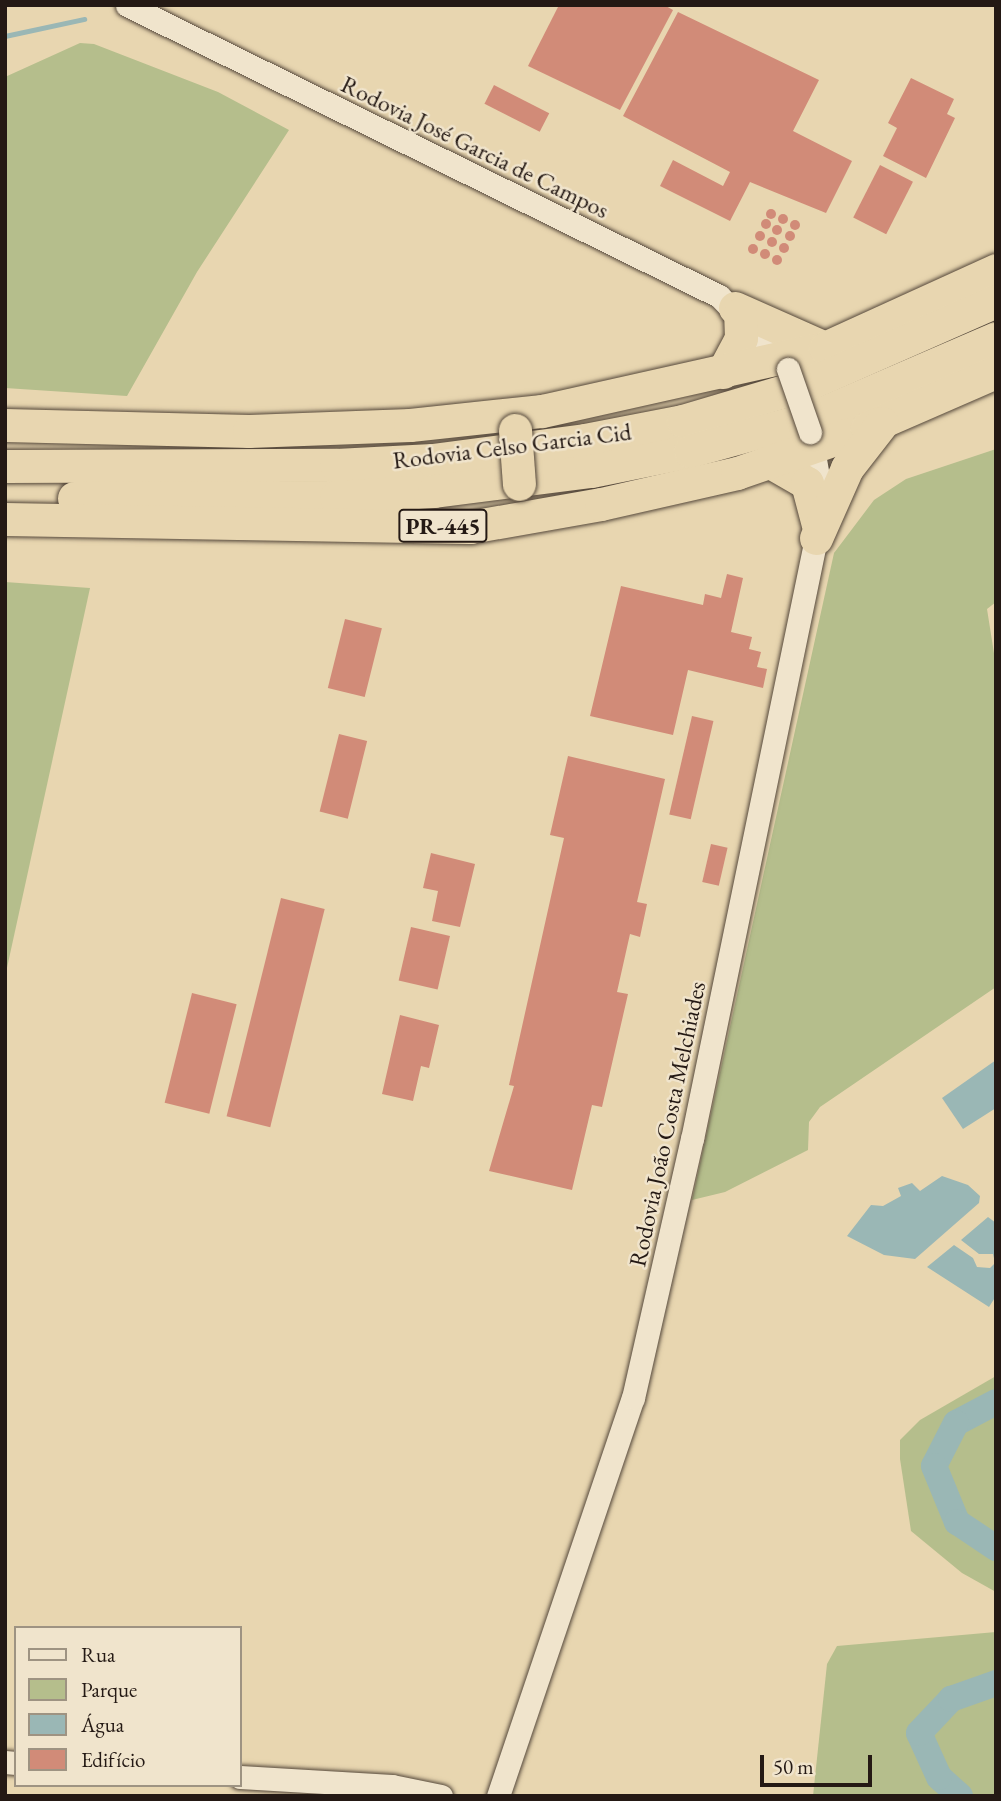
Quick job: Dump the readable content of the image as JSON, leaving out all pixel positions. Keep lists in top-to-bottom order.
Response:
{
  "streets": {
    "highway": ["Rodovia Celso Garcia Cid", "PR-445"],
    "street": ["Rodovia José Garcia de Campos", "Rodovia João Costa Melchiades"]
  },
  "crossings": [
    ["Rodovia José Garcia de Campos", "Rodovia Celso Garcia Cid"],
    ["Rodovia José Garcia de Campos", "Rodovia João Costa Melchiades"],
    ["Rodovia Celso Garcia Cid", "Rodovia João Costa Melchiades"],
    ["PR-445", "Rodovia João Costa Melchiades"]
  ],
  "legend": [
    "Rua",
    "Parque",
    "Água",
    "Edifício"
  ],
  "scale_bar": "50 m"
}
